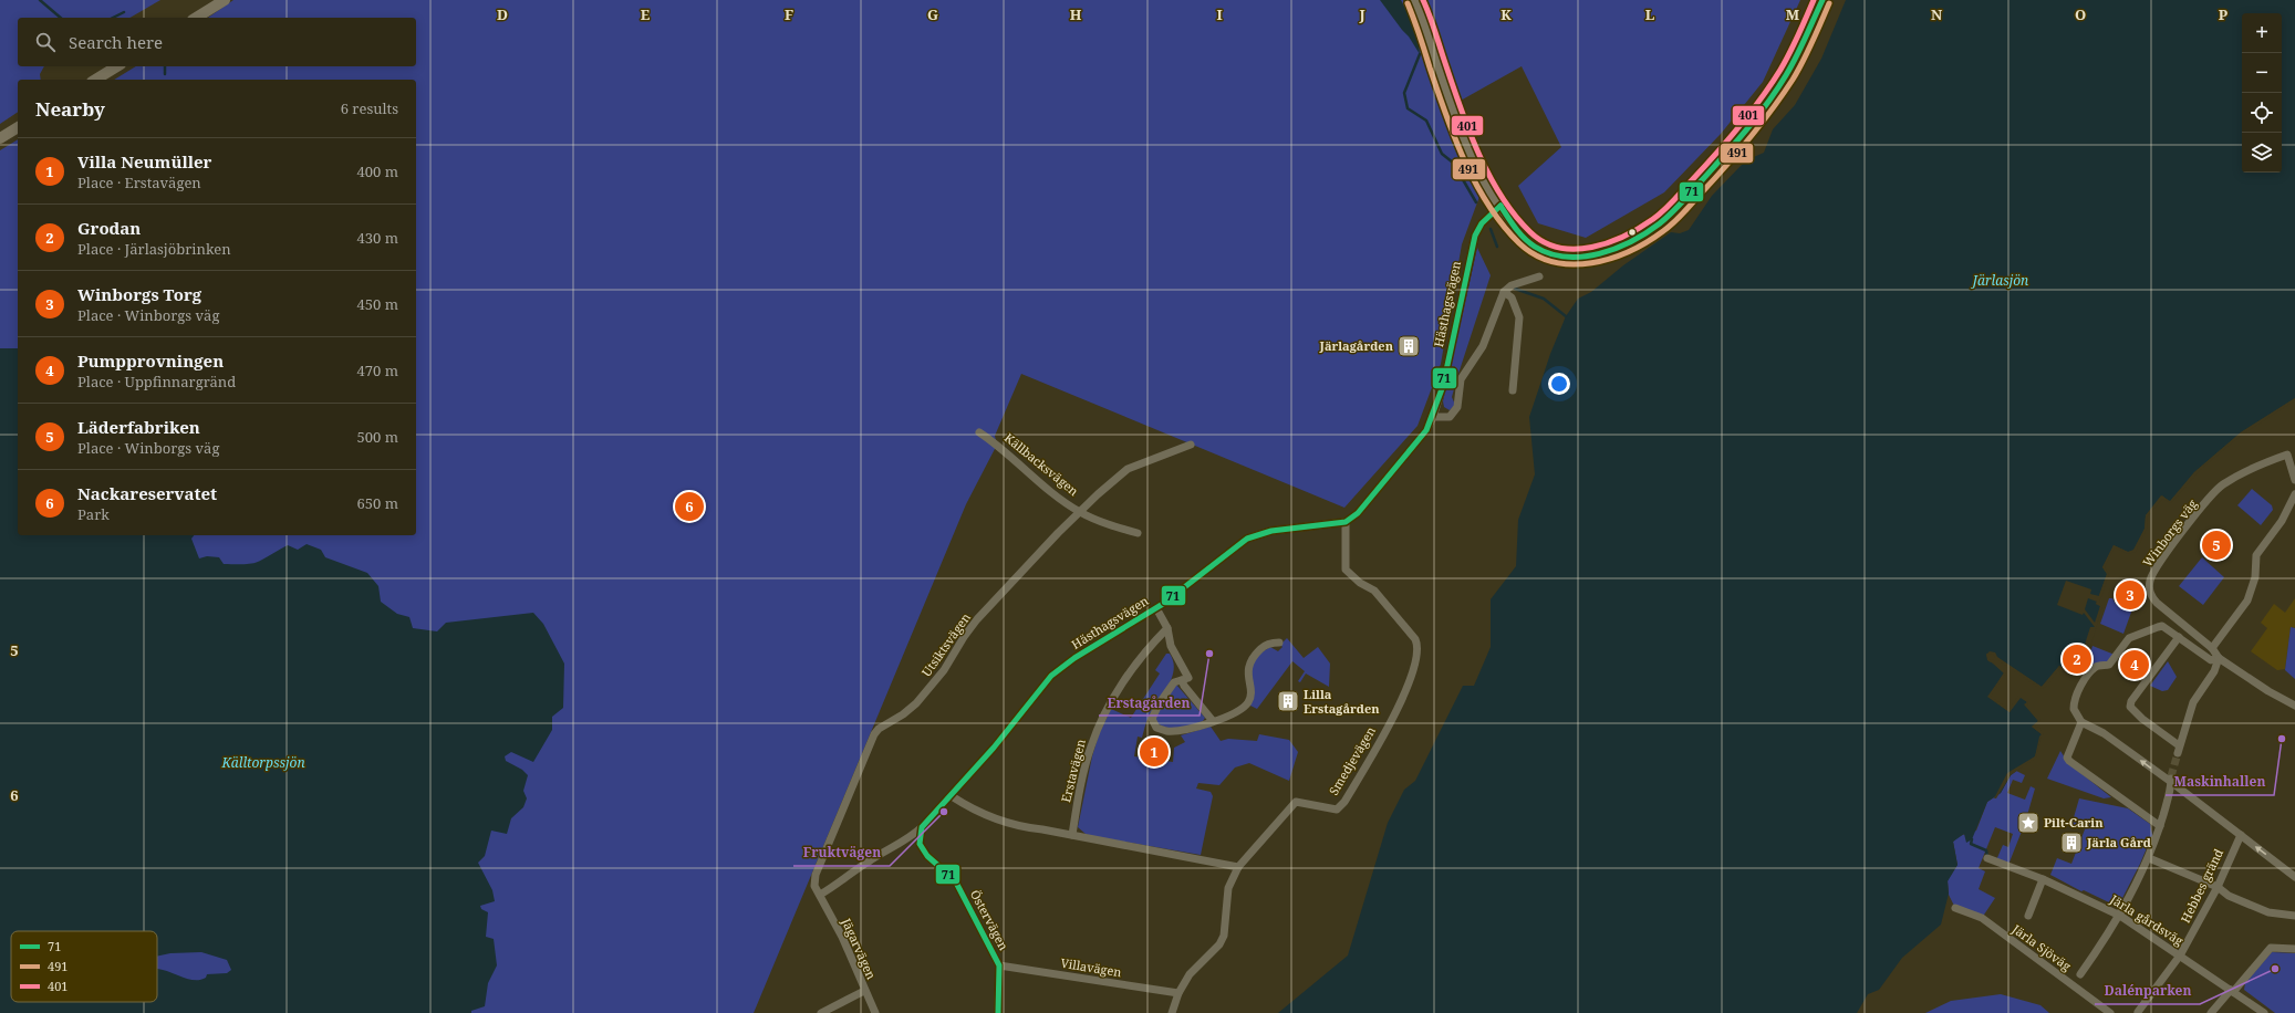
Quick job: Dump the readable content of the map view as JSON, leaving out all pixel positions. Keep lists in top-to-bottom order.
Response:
{
  "streets": {
    "street": [
      "Hästhagsvägen",
      "Källbacksvägen",
      "Winborgs väg",
      "Utsiktsvägen",
      "Smedjevägen",
      "Erstavägen",
      "Hebbes gränd",
      "Östervägen",
      "Järla gårdsväg",
      "Järla Sjöväg",
      "Jägarvägen",
      "Villavägen"
    ]
  },
  "crossings": [
    ["Hästhagsvägen", "Utsiktsvägen"],
    ["Hästhagsvägen", "Smedjevägen"],
    ["Hästhagsvägen", "Östervägen"],
    ["Hästhagsvägen", "Jägarvägen"],
    ["Källbacksvägen", "Utsiktsvägen"],
    ["Utsiktsvägen", "Jägarvägen"],
    ["Smedjevägen", "Villavägen"],
    ["Hebbes gränd", "Järla gårdsväg"],
    ["Östervägen", "Villavägen"]
  ],
  "water": ["Järlasjön", "Källtorpssjön"],
  "places": {
    "building": ["Järlagården", "Lilla Erstagården", "Järla Gård"],
    "other": [
      "Erstagården",
      "Maskinhallen",
      "Fruktvägen",
      "Dalénparken"
    ],
    "place": ["Pilt-Carin"]
  },
  "lines": ["transit line 71", "transit line 401", "transit line 491"],
  "legend": ["71", "491", "401"],
  "page": {
    "map_buttons": ["+", "−"],
    "search": "Search here",
    "heading": ["Nearby", "6 results"],
    "list": [
      {
        "mark": "1",
        "name": "Villa Neumüller",
        "note": "Place · Erstavägen",
        "value": "400 m"
      },
      {
        "mark": "2",
        "name": "Grodan",
        "note": "Place · Järlasjöbrinken",
        "value": "430 m"
      },
      {
        "mark": "3",
        "name": "Winborgs Torg",
        "note": "Place · Winborgs väg",
        "value": "450 m"
      },
      {
        "mark": "4",
        "name": "Pumpprovningen",
        "note": "Place · Uppfinnargränd",
        "value": "470 m"
      },
      {
        "mark": "5",
        "name": "Läderfabriken",
        "note": "Place · Winborgs väg",
        "value": "500 m"
      },
      {
        "mark": "6",
        "name": "Nackareservatet",
        "note": "Park",
        "value": "650 m"
      }
    ],
    "pins": [
      "6",
      "5",
      "3",
      "2",
      "4",
      "1"
    ]
  },
  "grid": {
    "columns": [
      "D",
      "E",
      "F",
      "G",
      "H",
      "I",
      "J",
      "K",
      "L",
      "M",
      "N",
      "O",
      "P"
    ],
    "rows": ["5", "6"]
  }
}
